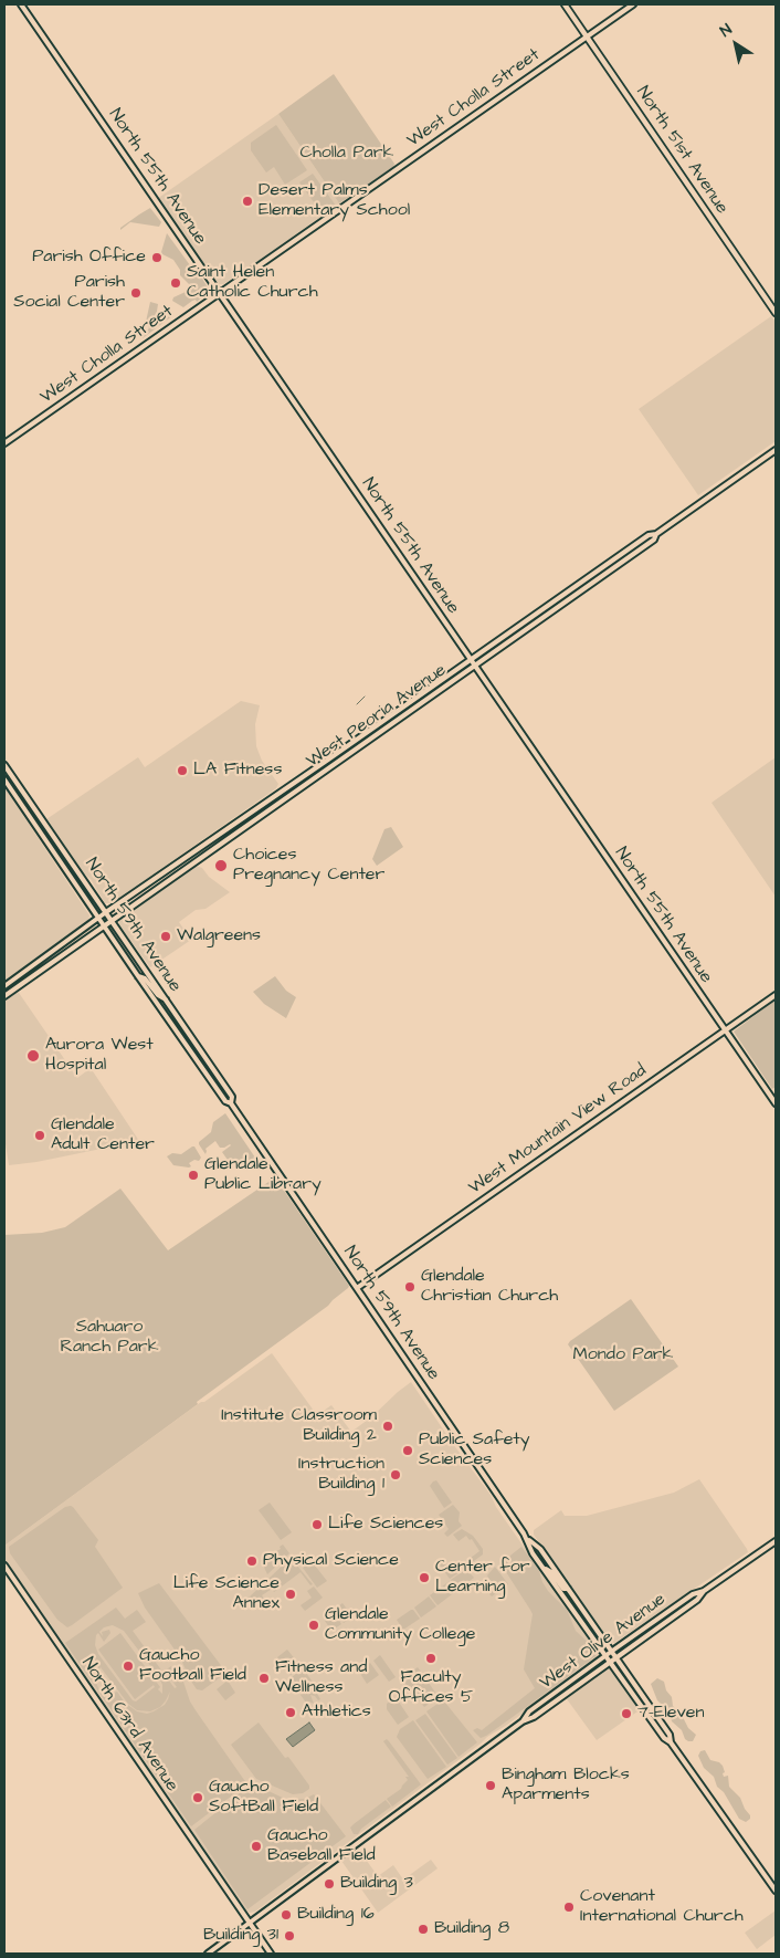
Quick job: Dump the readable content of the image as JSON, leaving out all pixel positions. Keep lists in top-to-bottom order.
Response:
{
  "streets": {
    "main road": [
      "West Cholla Street",
      "North 51st Avenue",
      "North 55th Avenue",
      "West Peoria Avenue",
      "North 59th Avenue",
      "West Mountain View Road",
      "West Olive Avenue",
      "North 63rd Avenue"
    ]
  },
  "crossings": [
    ["West Cholla Street", "North 51st Avenue"],
    ["West Cholla Street", "North 55th Avenue"],
    ["North 55th Avenue", "West Peoria Avenue"],
    ["North 55th Avenue", "West Mountain View Road"],
    ["West Peoria Avenue", "North 59th Avenue"],
    ["North 59th Avenue", "West Mountain View Road"],
    ["North 59th Avenue", "West Olive Avenue"],
    ["West Olive Avenue", "North 63rd Avenue"]
  ],
  "parks": ["Cholla Park", "Sahuaro Ranch Park", "Mondo Park"],
  "places": [
    "Desert Palms Elementary School",
    "Parish Office",
    "Saint Helen Catholic Church",
    "Parish Social Center",
    "LA Fitness",
    "Choices Pregnancy Center",
    "Walgreens",
    "Aurora West Hospital",
    "Glendale Adult Center",
    "Glendale Public Library",
    "Glendale Christian Church",
    "Institute Classroom Building 2",
    "Public Safety Sciences",
    "Instruction Building 1",
    "Life Sciences",
    "Physical Science",
    "Center for Learning",
    "Life Science Annex",
    "Glendale Community College",
    "Faculty Offices 5",
    "Gaucho Football Field",
    "Fitness and Wellness",
    "Athletics",
    "7-Eleven",
    "Bingham Blocks Aparments",
    "Gaucho SoftBall Field",
    "Gaucho Baseball Field",
    "Building 3",
    "Covenant International Church",
    "Building 16",
    "Building 8",
    "Building 31"
  ],
  "north": "top left"
}
